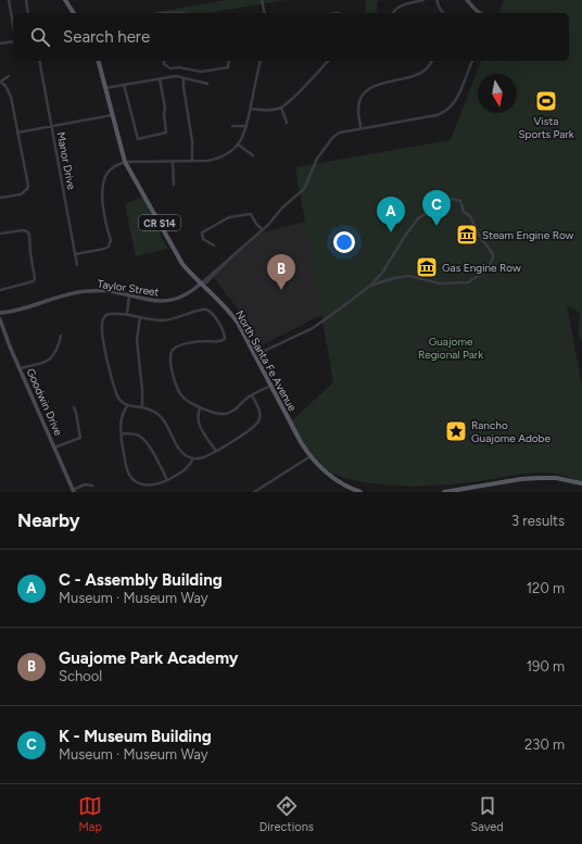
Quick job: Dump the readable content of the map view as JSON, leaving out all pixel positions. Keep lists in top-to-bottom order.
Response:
{
  "streets": {
    "main road": [
      "CR S14",
      "Taylor Street",
      "North Santa Fe Avenue",
      "Goodwin Drive"
    ],
    "street": ["Manor Drive"]
  },
  "crossings": [
    ["Taylor Street", "North Santa Fe Avenue"]
  ],
  "parks": ["Guajome Regional Park"],
  "places": {
    "sports": ["Vista Sports Park"],
    "museum": ["Steam Engine Row", "Gas Engine Row"],
    "place": ["Rancho Guajome Adobe"]
  },
  "north": "bottom",
  "page": {
    "search": "Search here",
    "pins": ["C", "A", "B"],
    "heading": ["Nearby", "3 results"],
    "list": [
      {
        "mark": "A",
        "name": "C - Assembly Building",
        "note": "Museum · Museum Way",
        "value": "120 m"
      },
      {
        "mark": "B",
        "name": "Guajome Park Academy",
        "note": "School",
        "value": "190 m"
      },
      {
        "mark": "C",
        "name": "K - Museum Building",
        "note": "Museum · Museum Way",
        "value": "230 m"
      }
    ],
    "nav": ["Map", "Directions", "Saved"]
  }
}
